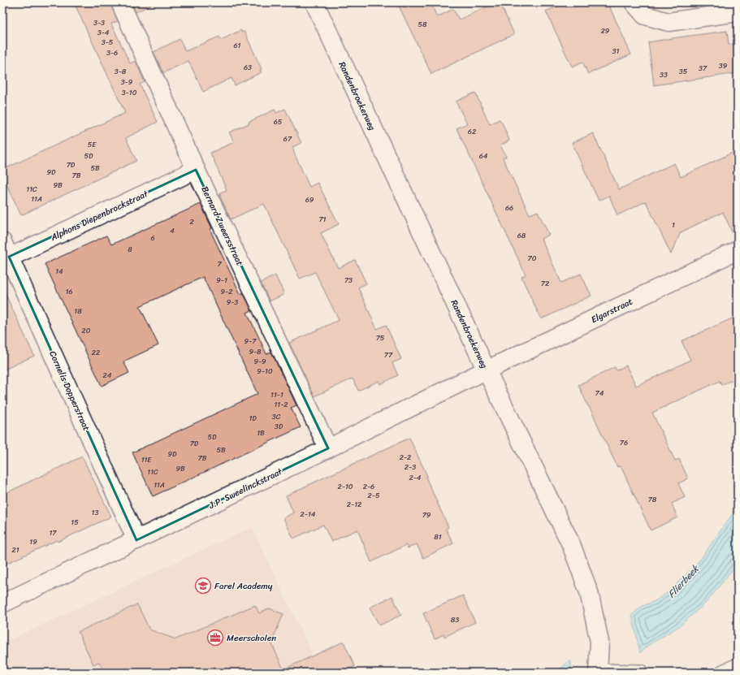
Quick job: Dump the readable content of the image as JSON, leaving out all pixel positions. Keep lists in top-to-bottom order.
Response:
{
  "streets": {
    "street": [
      "Randenbroekerweg",
      "Alphons Diepenbrockstraat",
      "Bernard Zweersstraat",
      "Elgarstraat",
      "Cornelis Dopperstraat",
      "J.P. Sweelinckstraat"
    ]
  },
  "crossings": [
    ["Randenbroekerweg", "Elgarstraat"],
    ["Randenbroekerweg", "J.P. Sweelinckstraat"],
    ["Alphons Diepenbrockstraat", "Bernard Zweersstraat"],
    ["Alphons Diepenbrockstraat", "Cornelis Dopperstraat"],
    ["Bernard Zweersstraat", "J.P. Sweelinckstraat"],
    ["Elgarstraat", "J.P. Sweelinckstraat"],
    ["Cornelis Dopperstraat", "J.P. Sweelinckstraat"]
  ],
  "water": ["Flierbeek"],
  "places": {
    "school or university": ["Farel Academy"],
    "office": ["Meerscholen"]
  },
  "house_numbers": [
    "3-3",
    "58",
    "29",
    "3-4",
    "3-5",
    "61",
    "31",
    "3-6",
    "39",
    "63",
    "37",
    "3-8",
    "35",
    "33",
    "3-9",
    "3-10",
    "65",
    "62",
    "67",
    "5E",
    "5D",
    "64",
    "7D",
    "5B",
    "9D",
    "7B",
    "9B",
    "11C",
    "11A",
    "69",
    "66",
    "71",
    "2",
    "1",
    "4",
    "68",
    "6",
    "8",
    "70",
    "7",
    "14",
    "9-1",
    "73",
    "72",
    "16",
    "9-2",
    "9-3",
    "18",
    "20",
    "75",
    "9-7",
    "9-8",
    "22",
    "77",
    "9-9",
    "9-10",
    "24",
    "74",
    "11-1",
    "11-2",
    "3C",
    "1D",
    "3D",
    "1B",
    "5D",
    "76",
    "7D",
    "5B",
    "9D",
    "2-2",
    "7B",
    "11E",
    "2-3",
    "9B",
    "11C",
    "2-4",
    "11A",
    "2-10",
    "2-6",
    "2-5",
    "78",
    "2-12",
    "13",
    "2-14",
    "79",
    "15",
    "17",
    "81",
    "19",
    "21",
    "83"
  ]
}
